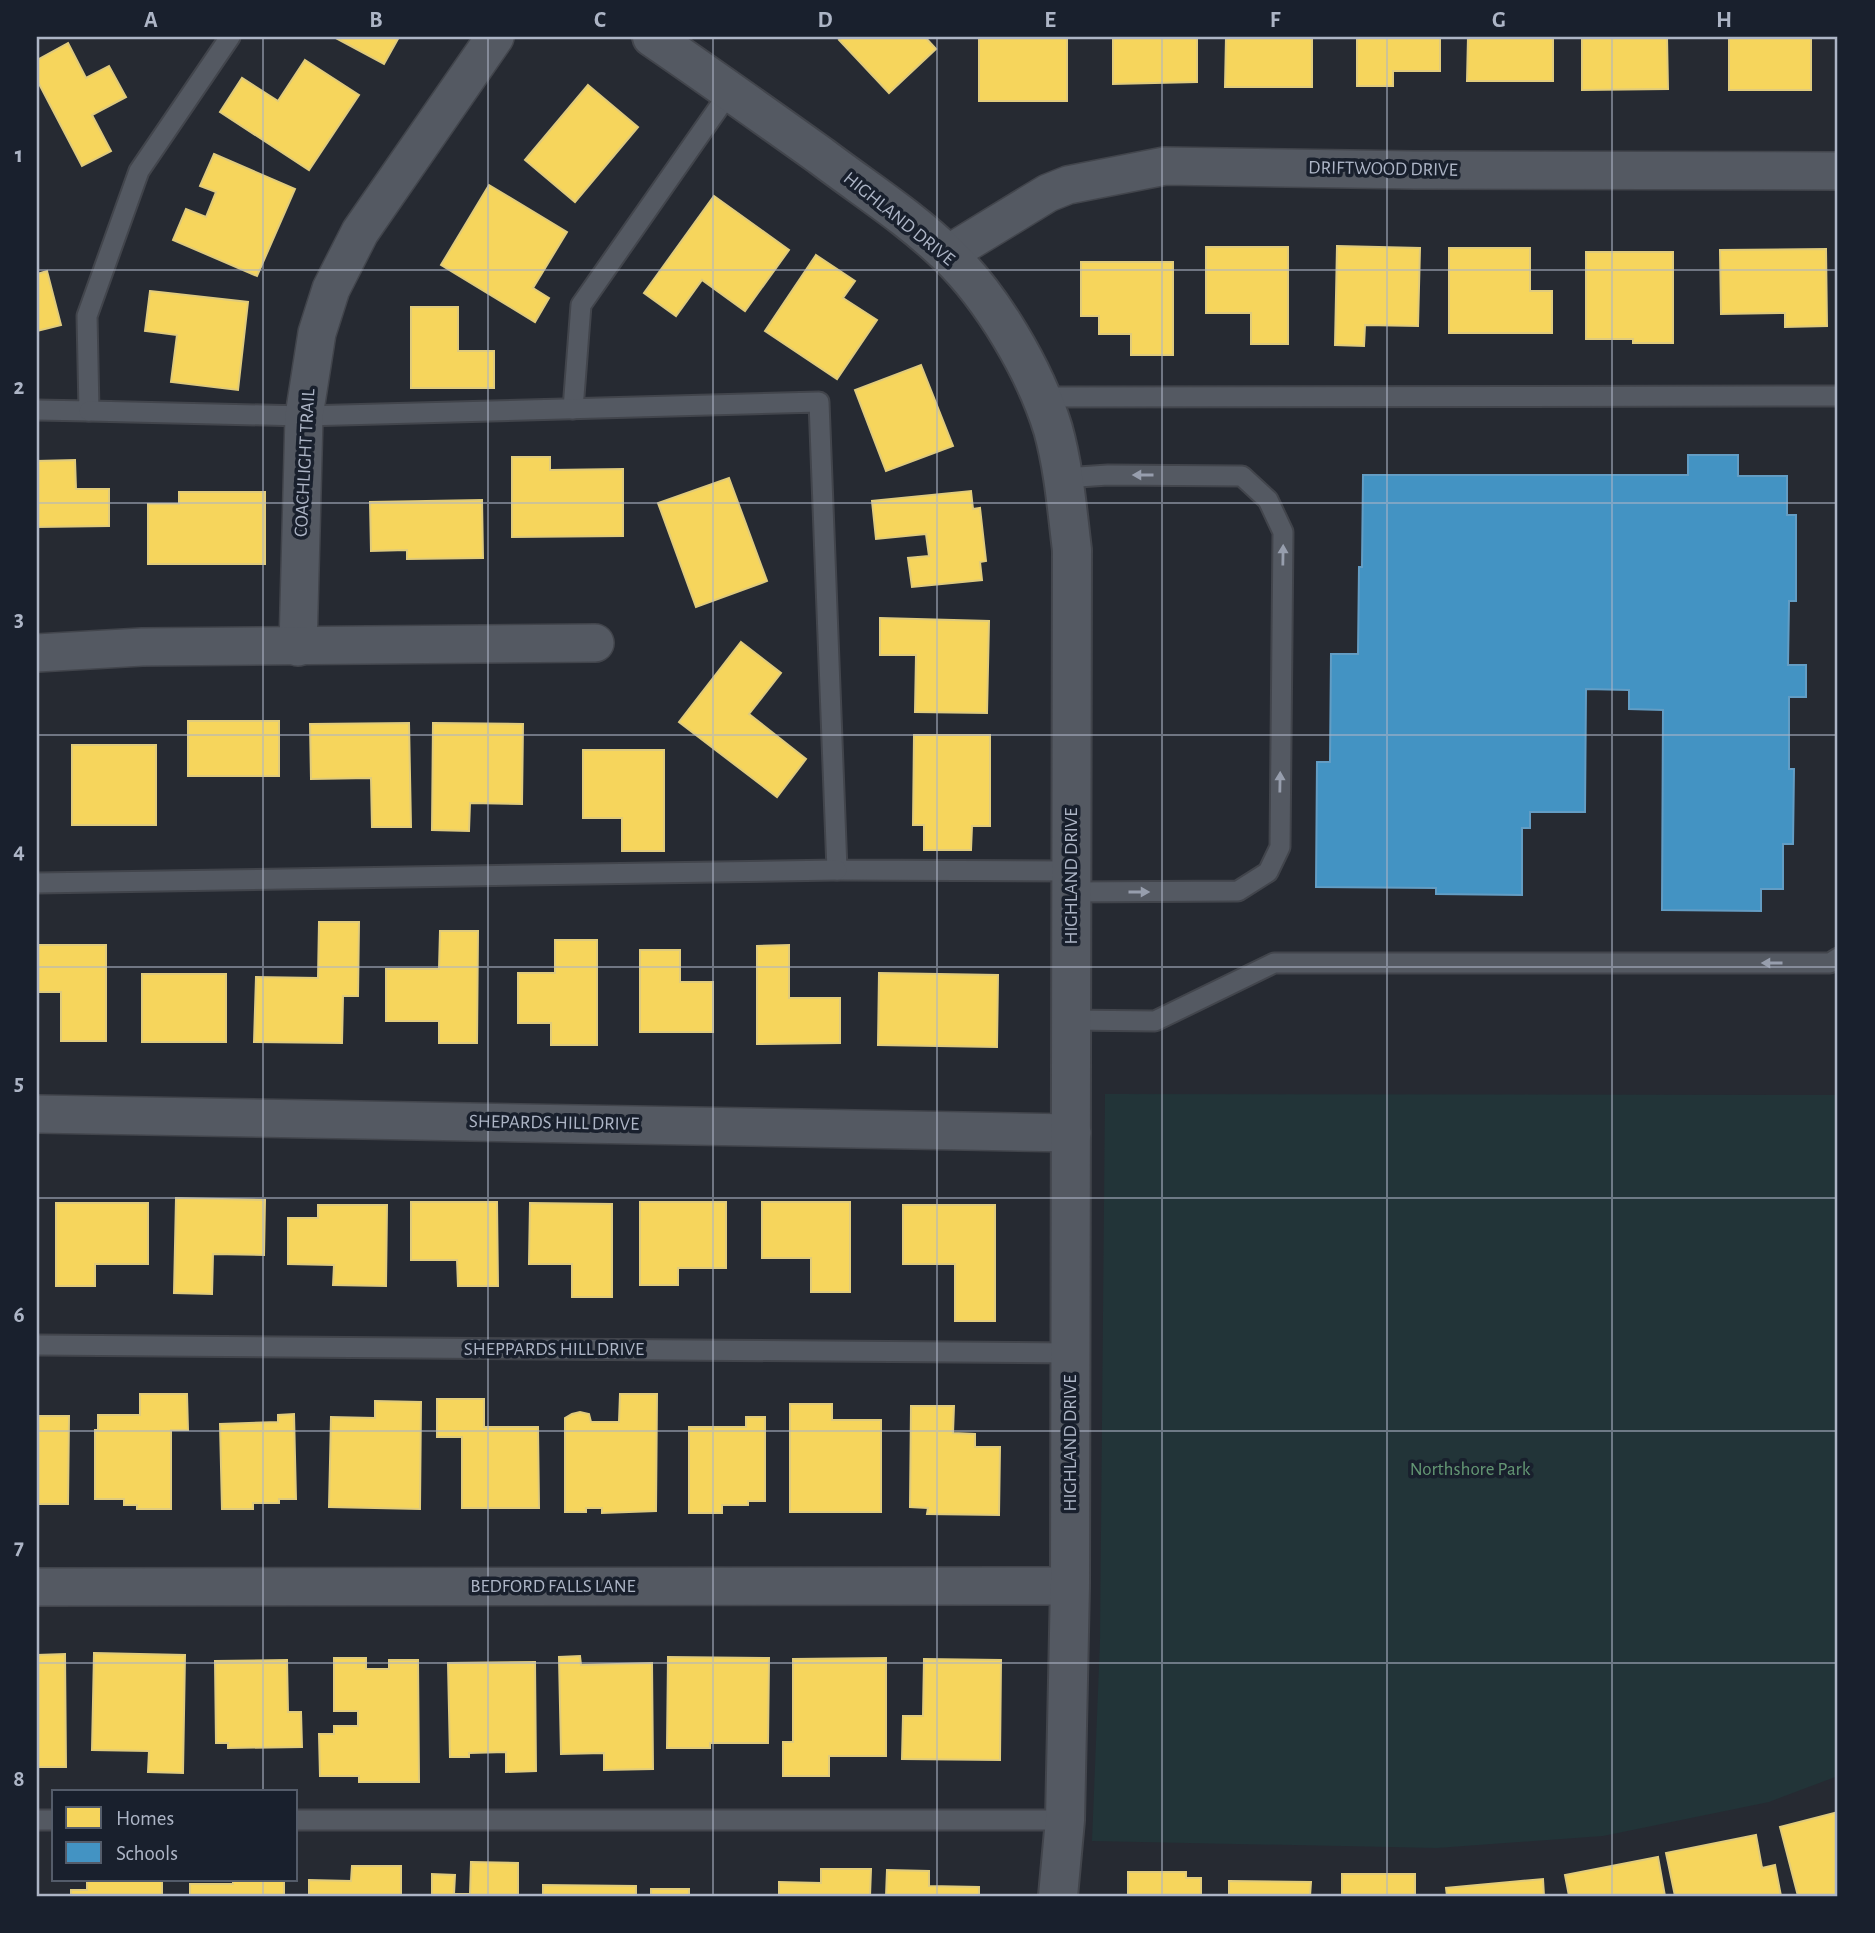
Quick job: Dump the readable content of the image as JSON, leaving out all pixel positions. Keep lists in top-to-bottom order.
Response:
{
  "streets": {
    "street": [
      "DRIFTWOOD DRIVE",
      "HIGHLAND DRIVE",
      "COACHLIGHT TRAIL",
      "SHEPARDS HILL DRIVE",
      "BEDFORD FALLS LANE"
    ],
    "lane": ["SHEPPARDS HILL DRIVE"]
  },
  "crossings": [
    ["DRIFTWOOD DRIVE", "HIGHLAND DRIVE"],
    ["HIGHLAND DRIVE", "SHEPARDS HILL DRIVE"],
    ["HIGHLAND DRIVE", "SHEPPARDS HILL DRIVE"],
    ["HIGHLAND DRIVE", "BEDFORD FALLS LANE"]
  ],
  "parks": ["Northshore Park"],
  "legend": ["Homes", "Schools"],
  "grid": {
    "columns": [
      "A",
      "B",
      "C",
      "D",
      "E",
      "F",
      "G",
      "H"
    ],
    "rows": [
      "1",
      "2",
      "3",
      "4",
      "5",
      "6",
      "7",
      "8"
    ]
  }
}
